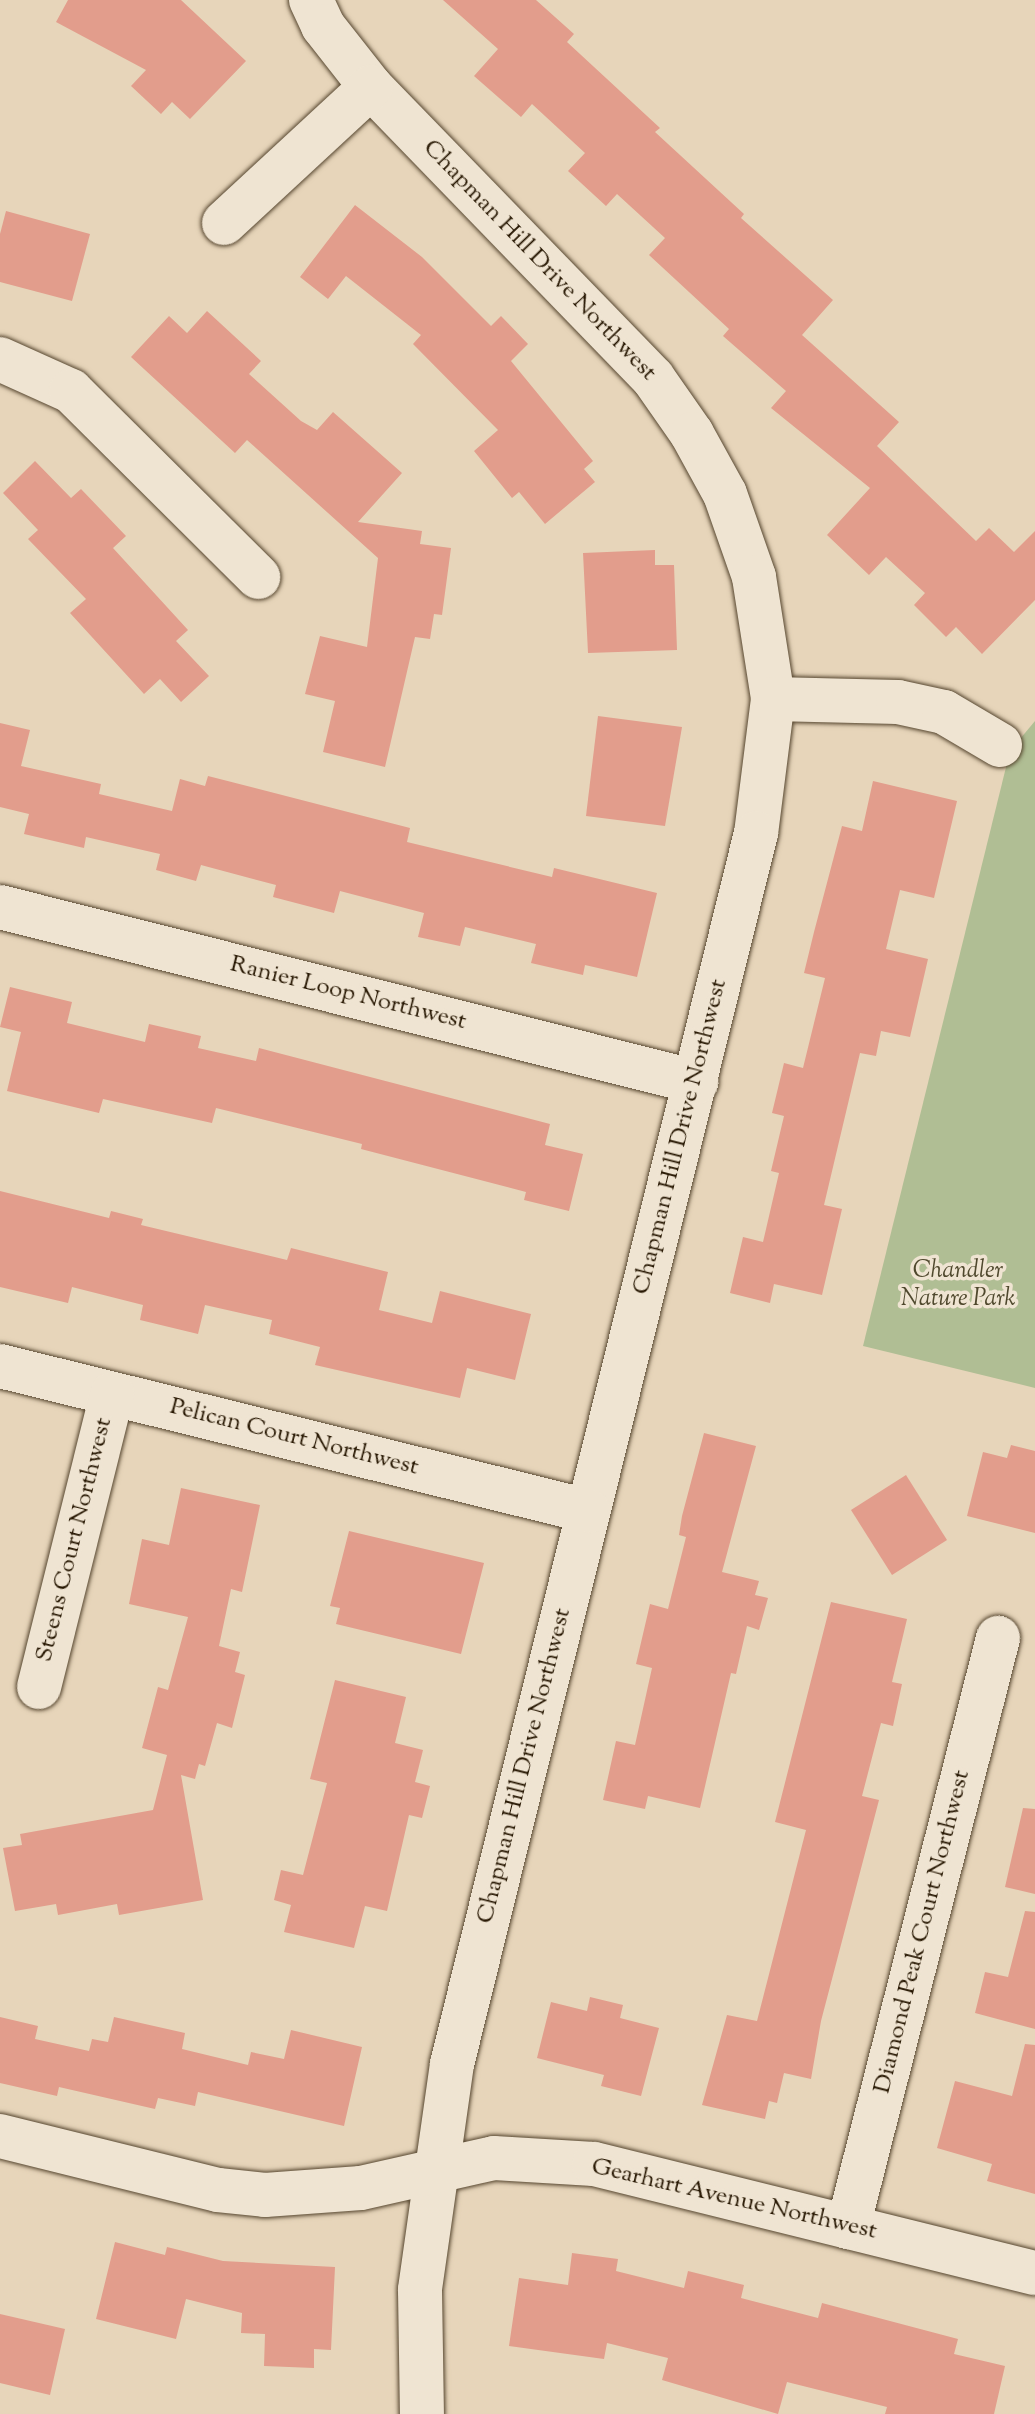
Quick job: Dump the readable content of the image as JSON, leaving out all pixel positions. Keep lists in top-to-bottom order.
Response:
{
  "streets": {
    "street": [
      "Chapman Hill Drive Northwest",
      "Ranier Loop Northwest",
      "Pelican Court Northwest",
      "Steens Court Northwest",
      "Diamond Peak Court Northwest",
      "Gearhart Avenue Northwest"
    ]
  },
  "crossings": [
    ["Chapman Hill Drive Northwest", "Ranier Loop Northwest"],
    ["Chapman Hill Drive Northwest", "Pelican Court Northwest"],
    ["Chapman Hill Drive Northwest", "Gearhart Avenue Northwest"],
    ["Pelican Court Northwest", "Steens Court Northwest"],
    ["Diamond Peak Court Northwest", "Gearhart Avenue Northwest"]
  ],
  "parks": ["Chandler Nature Park"]
}
